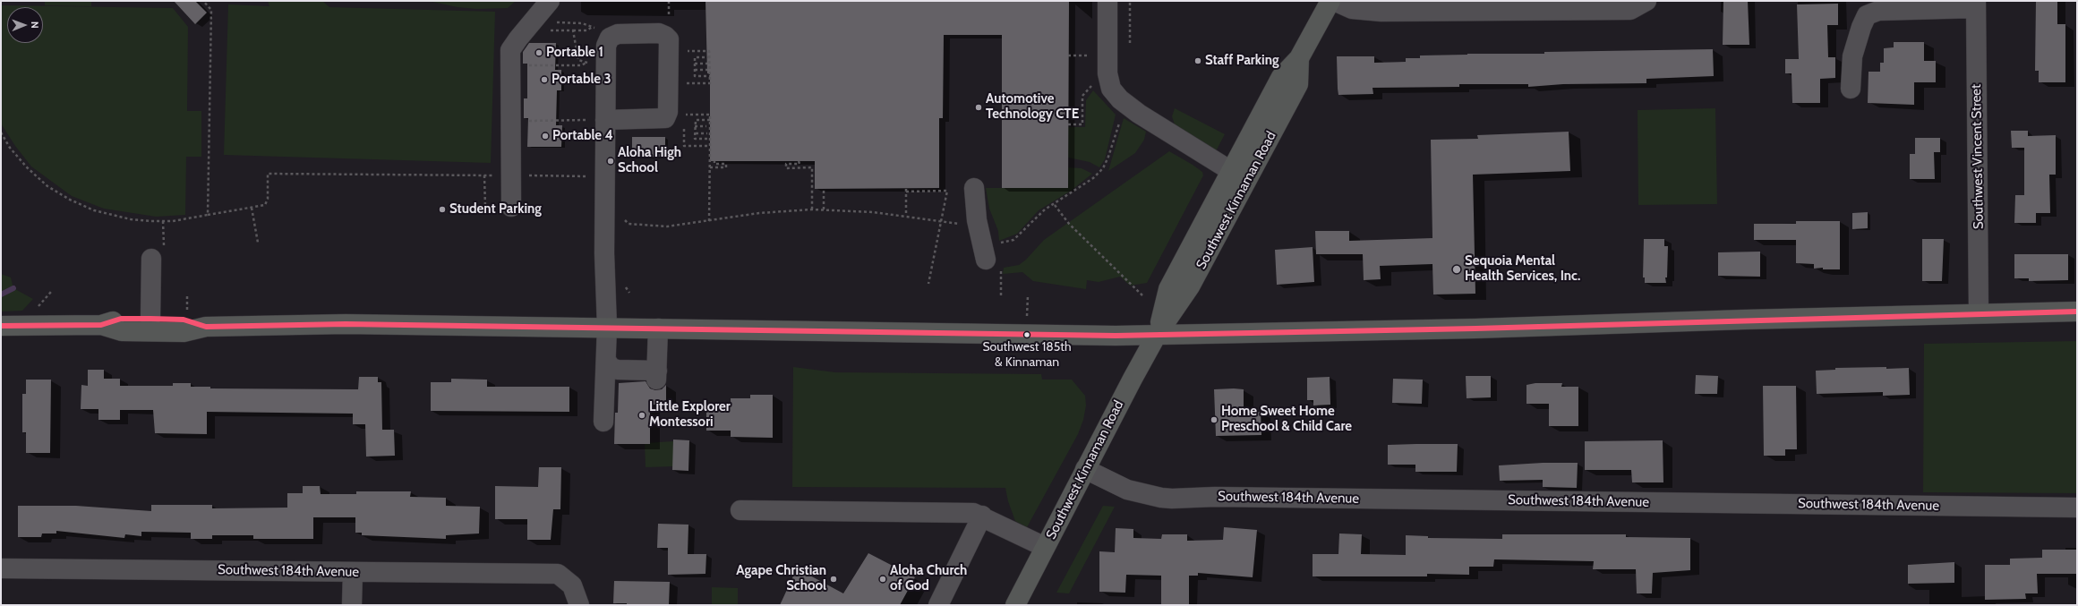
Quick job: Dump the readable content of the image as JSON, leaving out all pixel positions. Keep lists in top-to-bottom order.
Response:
{
  "streets": {
    "main road": ["Southwest Kinnaman Road"],
    "street": ["Southwest Vincent Street", "Southwest 184th Avenue"]
  },
  "crossings": [
    ["Southwest Kinnaman Road", "Southwest 184th Avenue"]
  ],
  "places": [
    "Portable 1",
    "Staff Parking",
    "Portable 3",
    "Automotive Technology CTE",
    "Portable 4",
    "Aloha High School",
    "Student Parking",
    "Sequoia Mental Health Services, Inc.",
    "Southwest 185th & Kinnaman",
    "Little Explorer Montessori",
    "Home Sweet Home Preschool & Child Care",
    "Agape Christian School",
    "Aloha Church of God"
  ],
  "north": "right"
}
